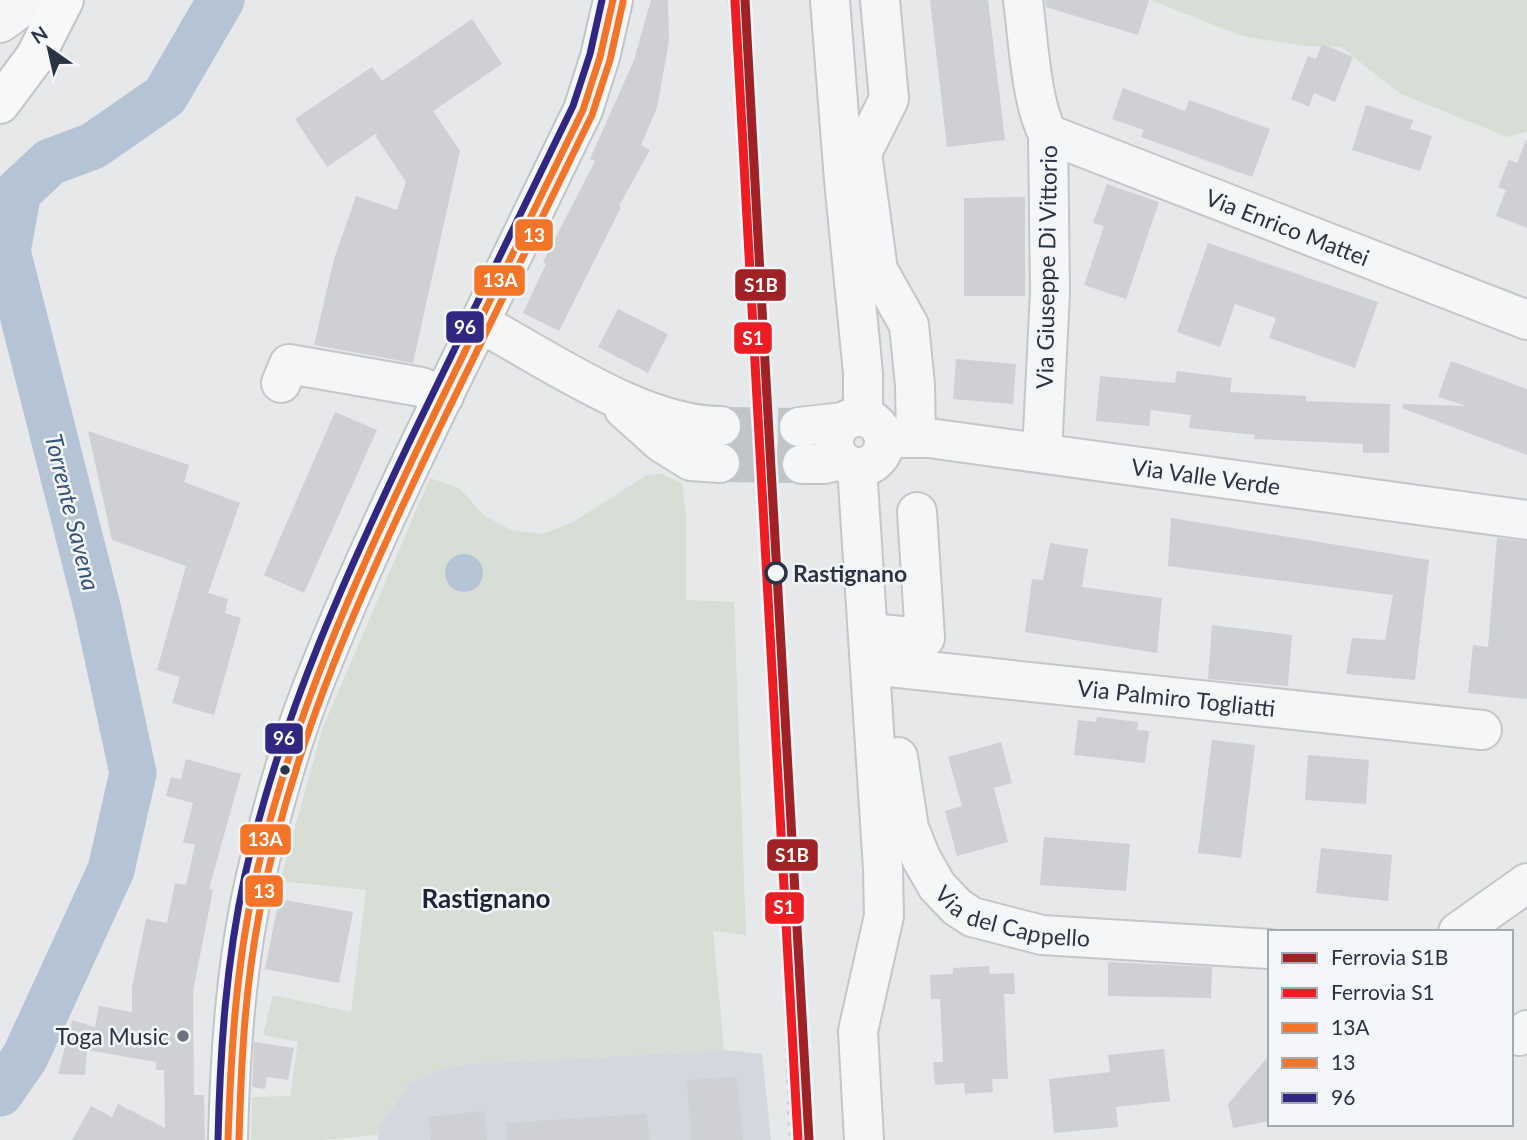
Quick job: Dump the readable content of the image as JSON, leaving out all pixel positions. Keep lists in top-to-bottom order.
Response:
{
  "streets": {
    "street": [
      "Via Enrico Mattei",
      "Via Giuseppe Di Vittorio",
      "Via Valle Verde",
      "Via Palmiro Togliatti",
      "Via del Cappello"
    ]
  },
  "crossings": [
    ["Via Enrico Mattei", "Via Giuseppe Di Vittorio"],
    ["Via Giuseppe Di Vittorio", "Via Valle Verde"]
  ],
  "districts": ["Rastignano"],
  "water": ["Torrente Savena"],
  "places": ["Rastignano", "Toga Music"],
  "lines": [
    "rail line S1B",
    "transit line 13A",
    "transit line 96",
    "rail line S1",
    "transit line 13"
  ],
  "legend": [
    "Ferrovia S1B",
    "Ferrovia S1",
    "13A",
    "13",
    "96"
  ],
  "north": "top left"
}
